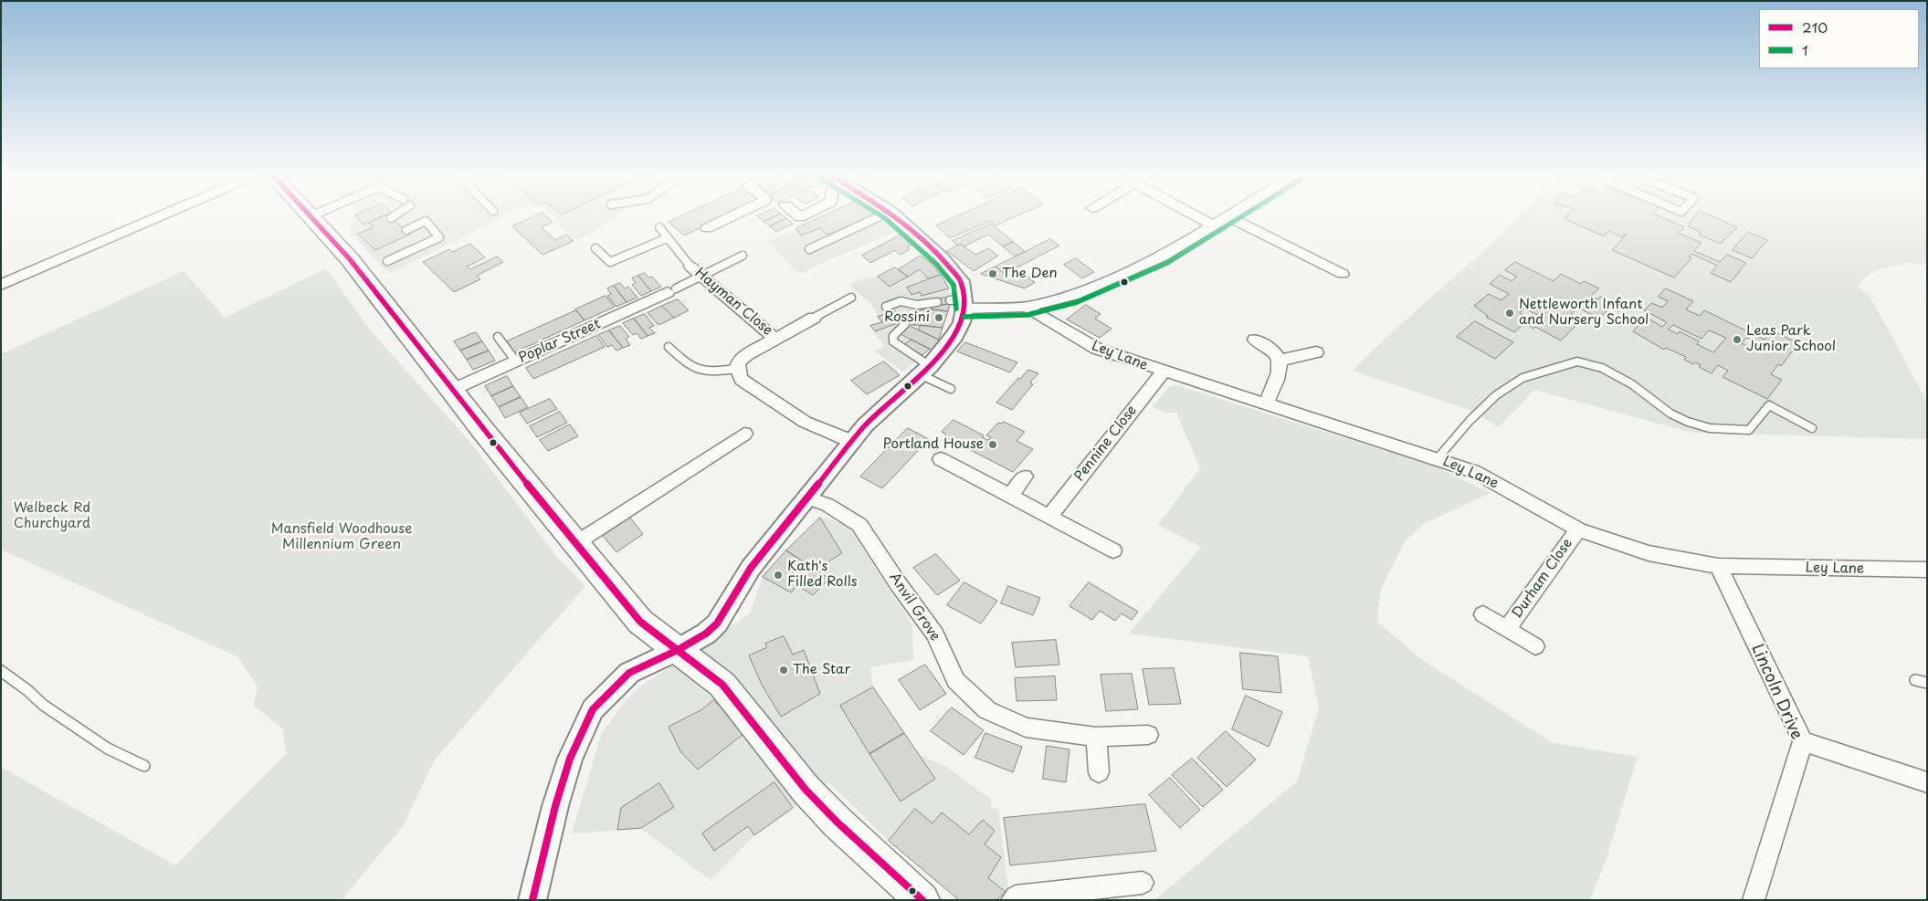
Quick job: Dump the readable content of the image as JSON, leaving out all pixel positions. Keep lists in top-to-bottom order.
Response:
{
  "streets": {
    "street": [
      "Hayman Close",
      "Poplar Street",
      "Ley Lane",
      "Pennine Close",
      "Durham Close",
      "Anvil Grove",
      "Lincoln Drive"
    ]
  },
  "crossings": [
    ["Ley Lane", "Pennine Close"],
    ["Ley Lane", "Durham Close"],
    ["Ley Lane", "Lincoln Drive"]
  ],
  "parks": ["Welbeck Rd Churchyard", "Mansfield Woodhouse Millennium Green"],
  "places": [
    "The Den",
    "Nettleworth Infant and Nursery School",
    "Rossini",
    "Leas Park Junior School",
    "Portland House",
    "Kath's Filled Rolls",
    "The Star"
  ],
  "lines": ["transit line 210", "transit line 1"],
  "legend": ["210", "1"]
}
